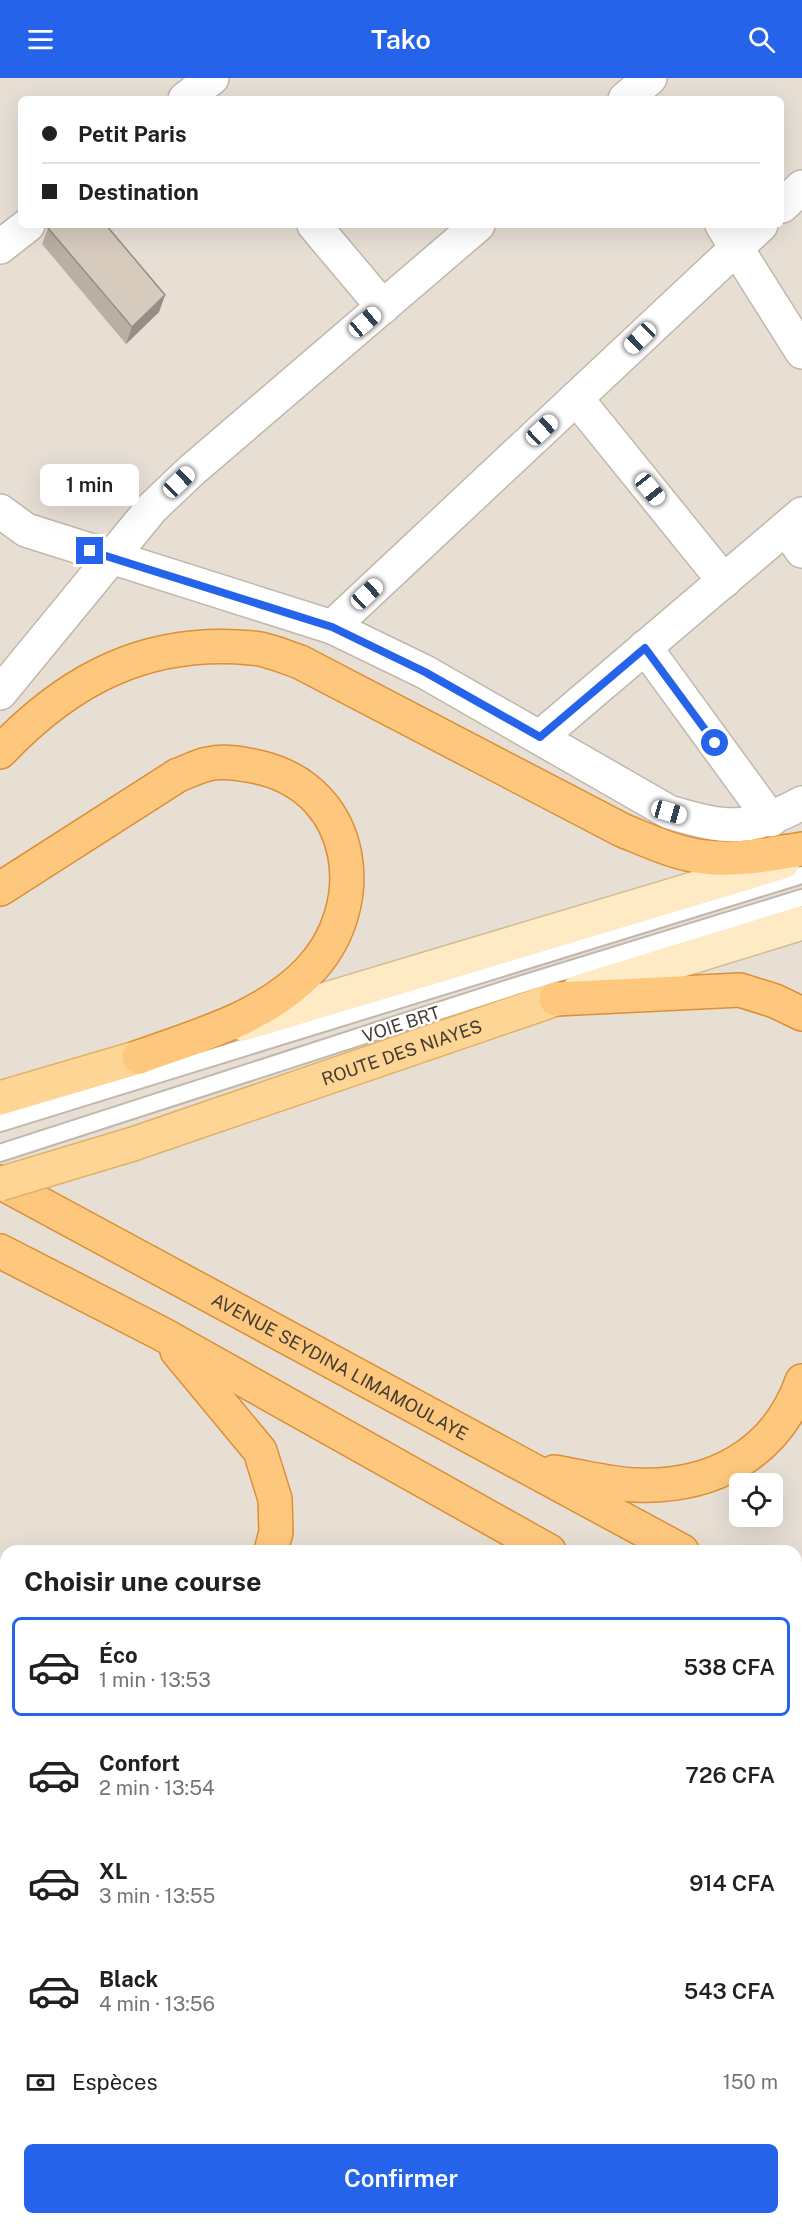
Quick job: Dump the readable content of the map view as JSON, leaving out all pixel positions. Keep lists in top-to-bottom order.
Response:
{
  "streets": {
    "highway": ["AVENUE SEYDINA LIMAMOULAYE"],
    "main road": ["ROUTE DES NIAYES"],
    "lane": ["VOIE BRT"]
  },
  "crossings": [
    ["ROUTE DES NIAYES", "AVENUE SEYDINA LIMAMOULAYE"]
  ],
  "page": {
    "header": "Tako",
    "banner": ["Petit Paris", "Destination"],
    "bubble": "1 min",
    "heading": "Choisir une course",
    "list": [
      {
        "name": "Éco",
        "note": "1 min · 13:53",
        "value": "538 CFA"
      },
      {
        "name": "Confort",
        "note": "2 min · 13:54",
        "value": "726 CFA"
      },
      {
        "name": "XL",
        "note": "3 min · 13:55",
        "value": "914 CFA"
      },
      {
        "name": "Black",
        "note": "4 min · 13:56",
        "value": "543 CFA"
      }
    ],
    "pay": ["Espèces", "150 m"],
    "buttons": "Confirmer"
  }
}
